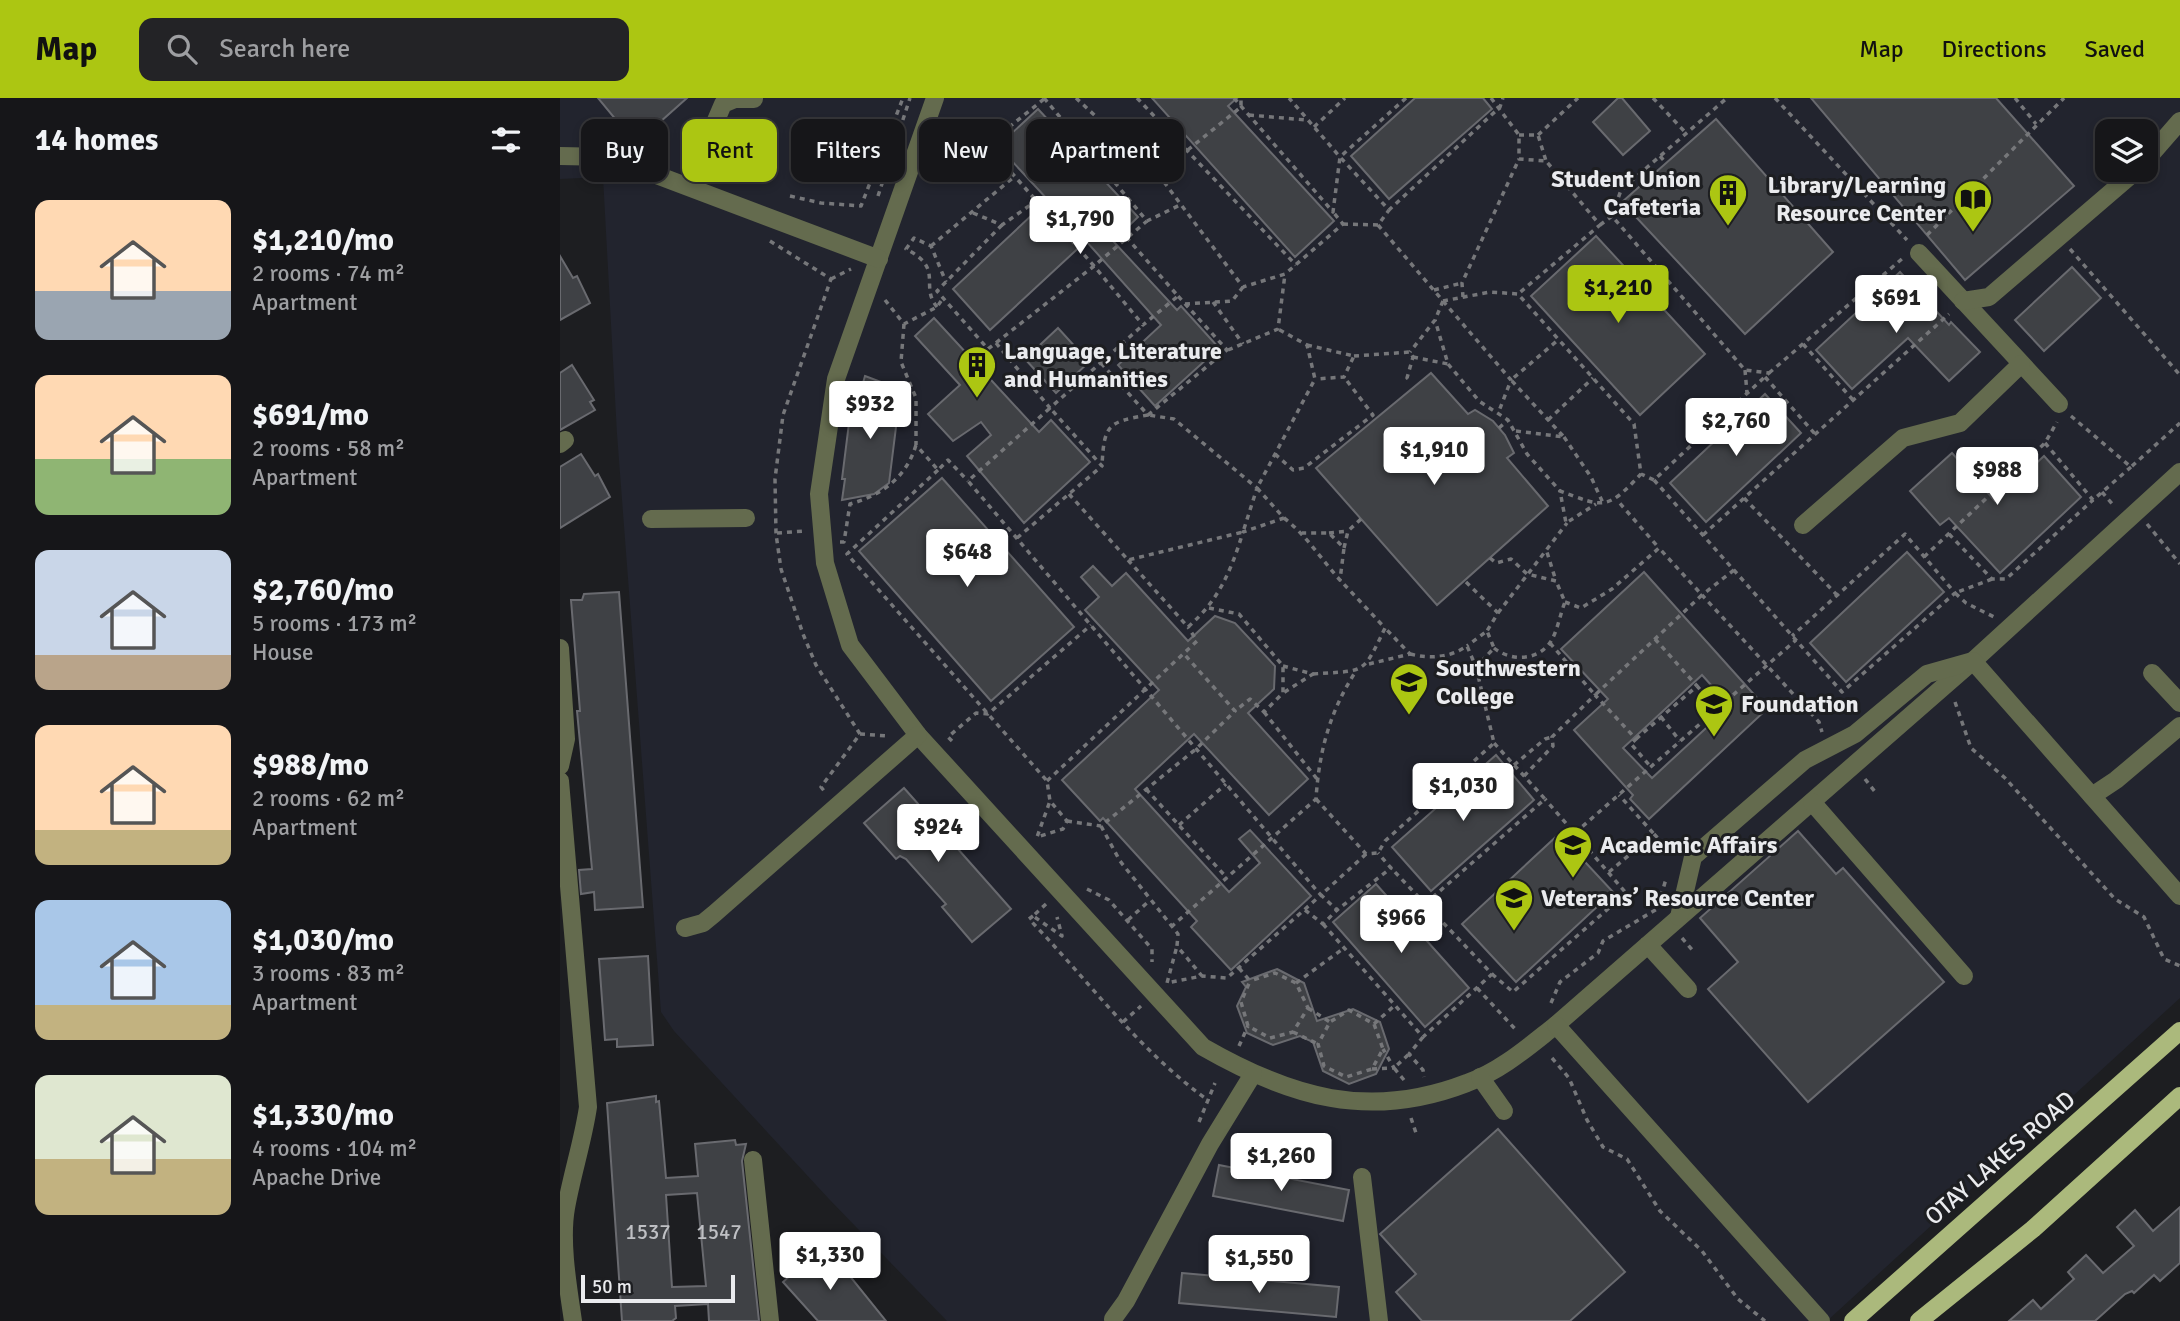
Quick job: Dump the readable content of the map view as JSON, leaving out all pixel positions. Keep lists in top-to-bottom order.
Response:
{
  "streets": {
    "main road": ["OTAY LAKES ROAD"]
  },
  "places": {
    "building": ["Student Union Cafeteria", "Language, Literature and Humanities"],
    "library": ["Library/Learning Resource Center"],
    "school or university": [
      "Southwestern College",
      "Foundation",
      "Academic Affairs",
      "Veterans’ Resource Center"
    ]
  },
  "house_numbers": ["1537", "1547"],
  "scale_bar": "50 m",
  "page": {
    "header": "Map",
    "search": "Search here",
    "nav": ["Map", "Directions", "Saved"],
    "heading": "14 homes",
    "chip": [
      "Buy",
      "Rent",
      "Filters",
      "New",
      "Apartment"
    ],
    "list": [
      {
        "name": "$1,210/mo",
        "note": "2 rooms · 74 m² · Apartment"
      },
      {
        "name": "$691/mo",
        "note": "2 rooms · 58 m² · Apartment"
      },
      {
        "name": "$2,760/mo",
        "note": "5 rooms · 173 m² · House"
      },
      {
        "name": "$988/mo",
        "note": "2 rooms · 62 m² · Apartment"
      },
      {
        "name": "$1,030/mo",
        "note": "3 rooms · 83 m² · Apartment"
      },
      {
        "name": "$1,330/mo",
        "note": "4 rooms · 104 m² · Apache Drive"
      }
    ],
    "price": [
      "$1,790",
      "$1,210",
      "$691",
      "$932",
      "$2,760",
      "$1,910",
      "$988",
      "$648",
      "$1,030",
      "$924",
      "$966",
      "$1,260",
      "$1,330",
      "$1,550"
    ],
    "scale": "50 m"
  }
}
